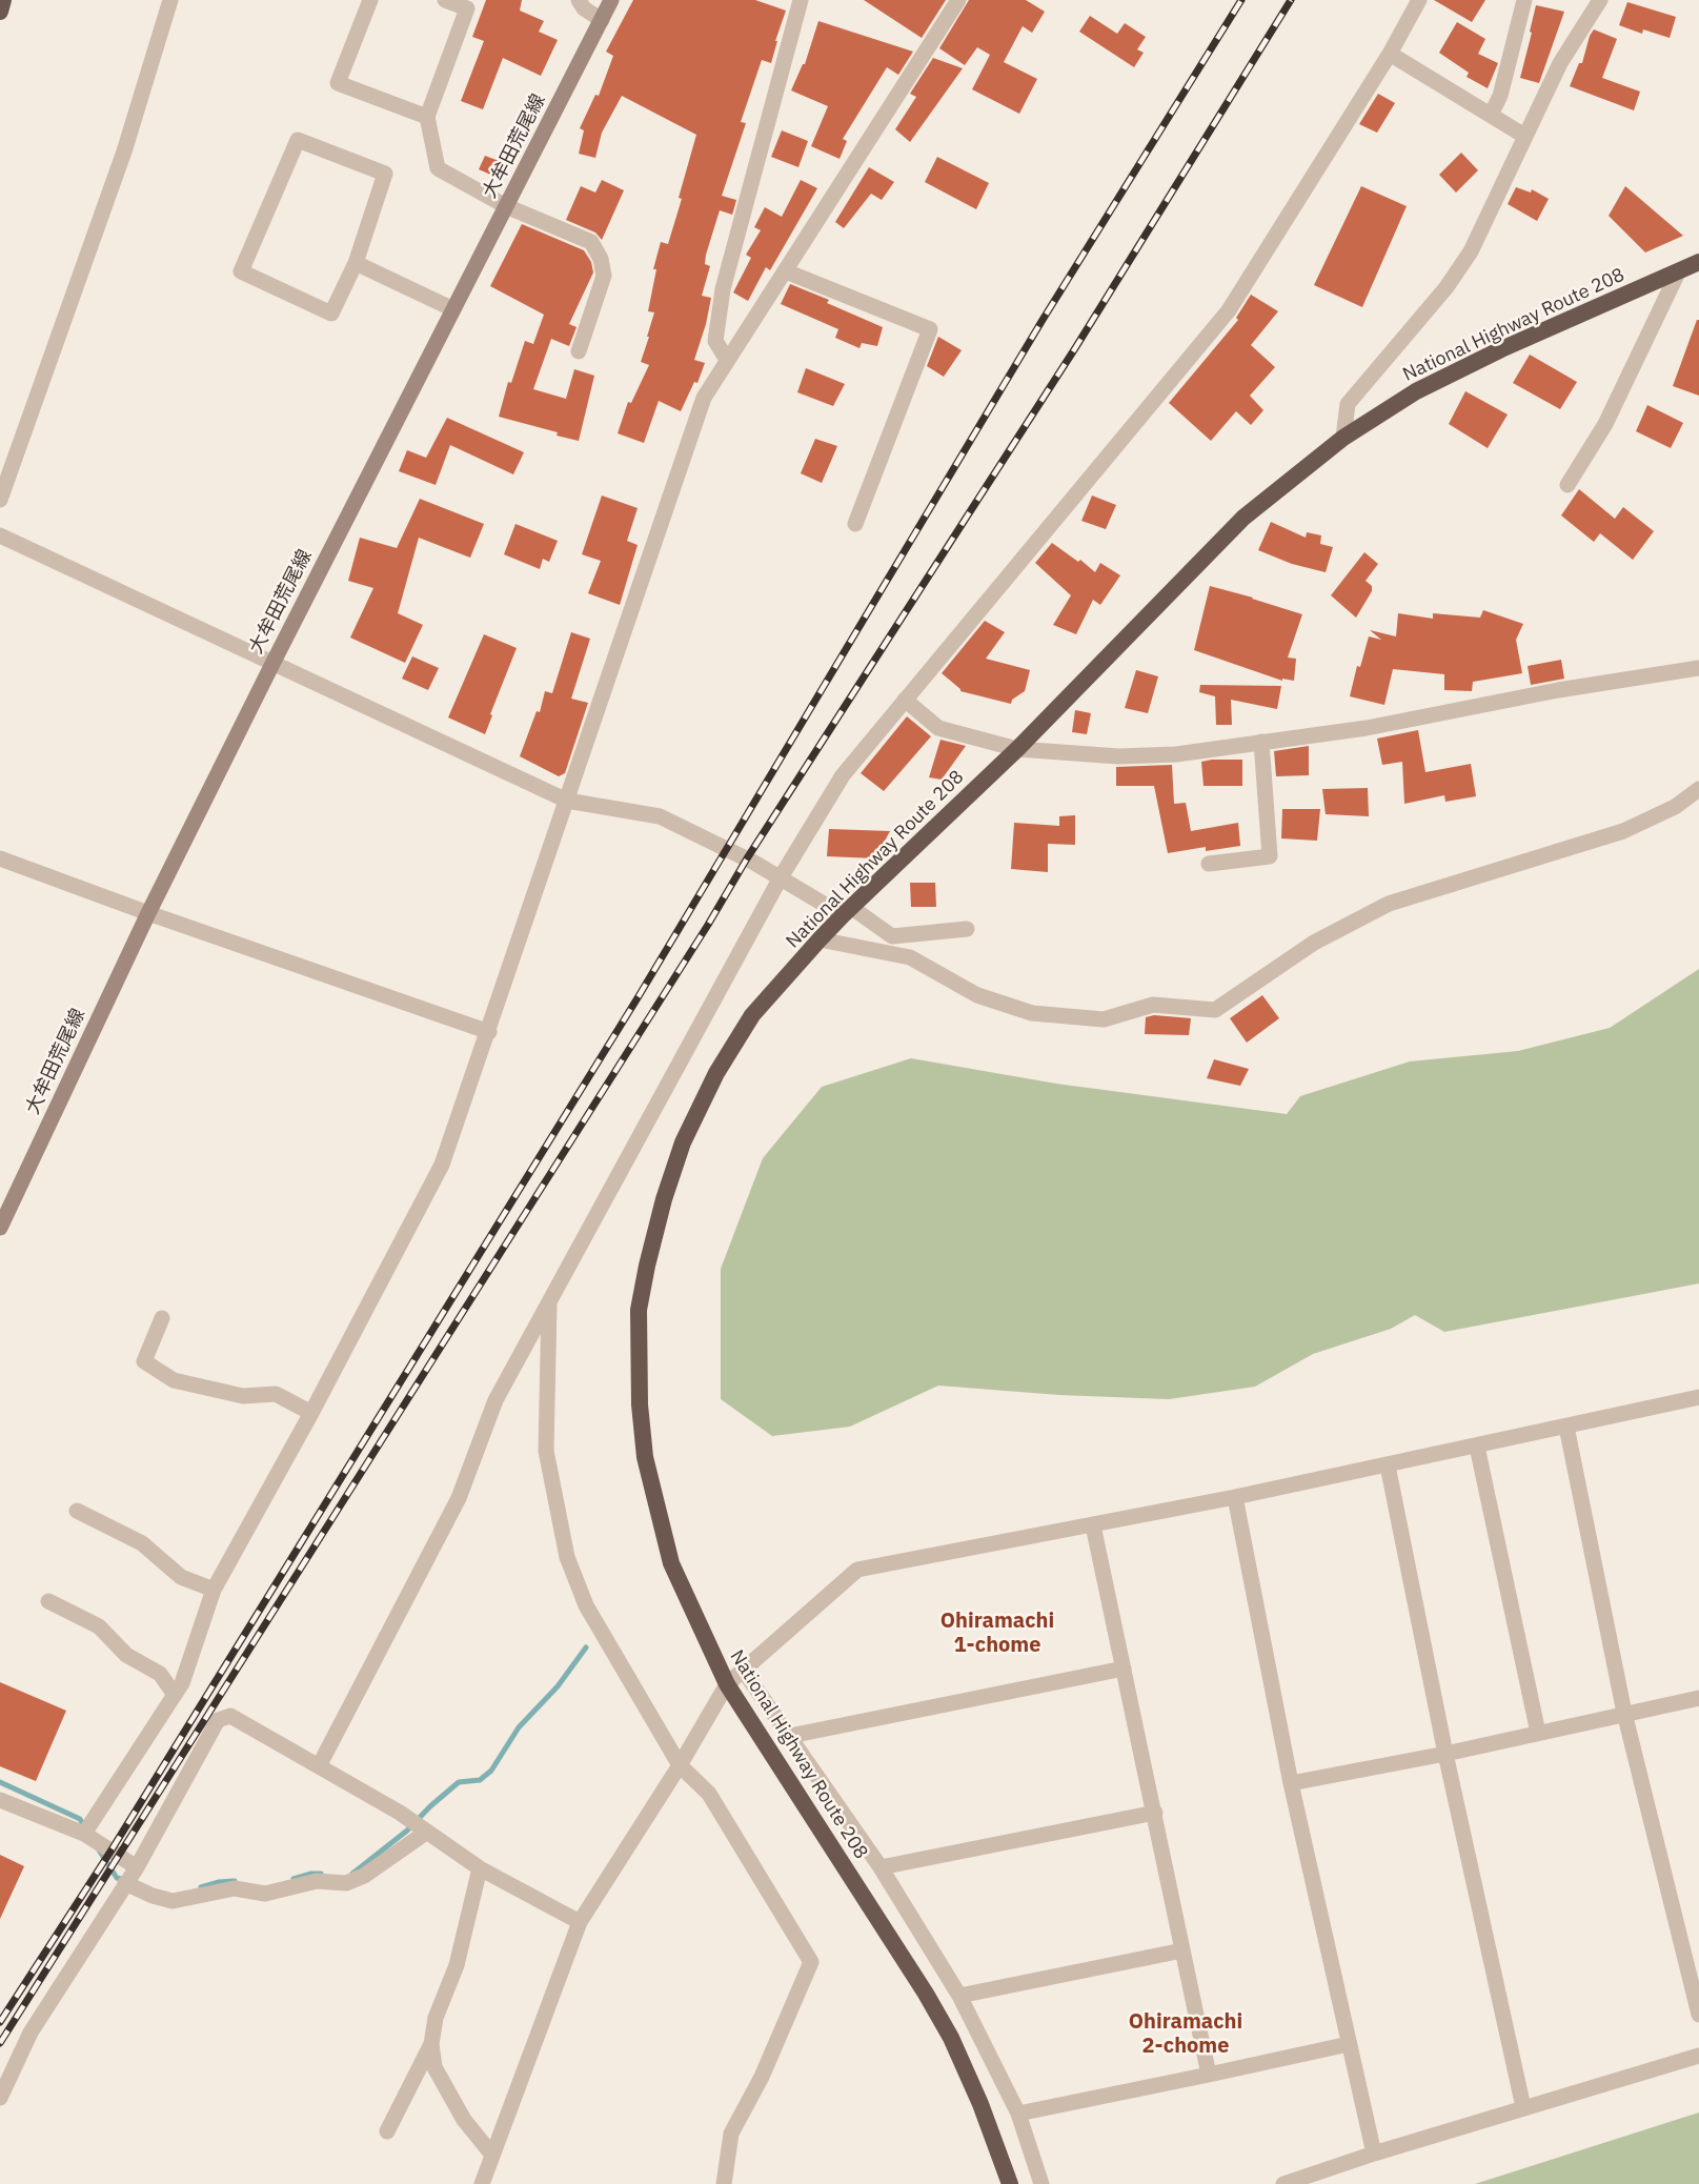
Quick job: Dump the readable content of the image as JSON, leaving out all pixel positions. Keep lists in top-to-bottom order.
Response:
{
  "streets": {
    "highway": ["National Highway Route 208"],
    "main road": ["大牟田荒尾線"]
  },
  "districts": ["Ohiramachi 1-chome", "Ohiramachi 2-chome"]
}
